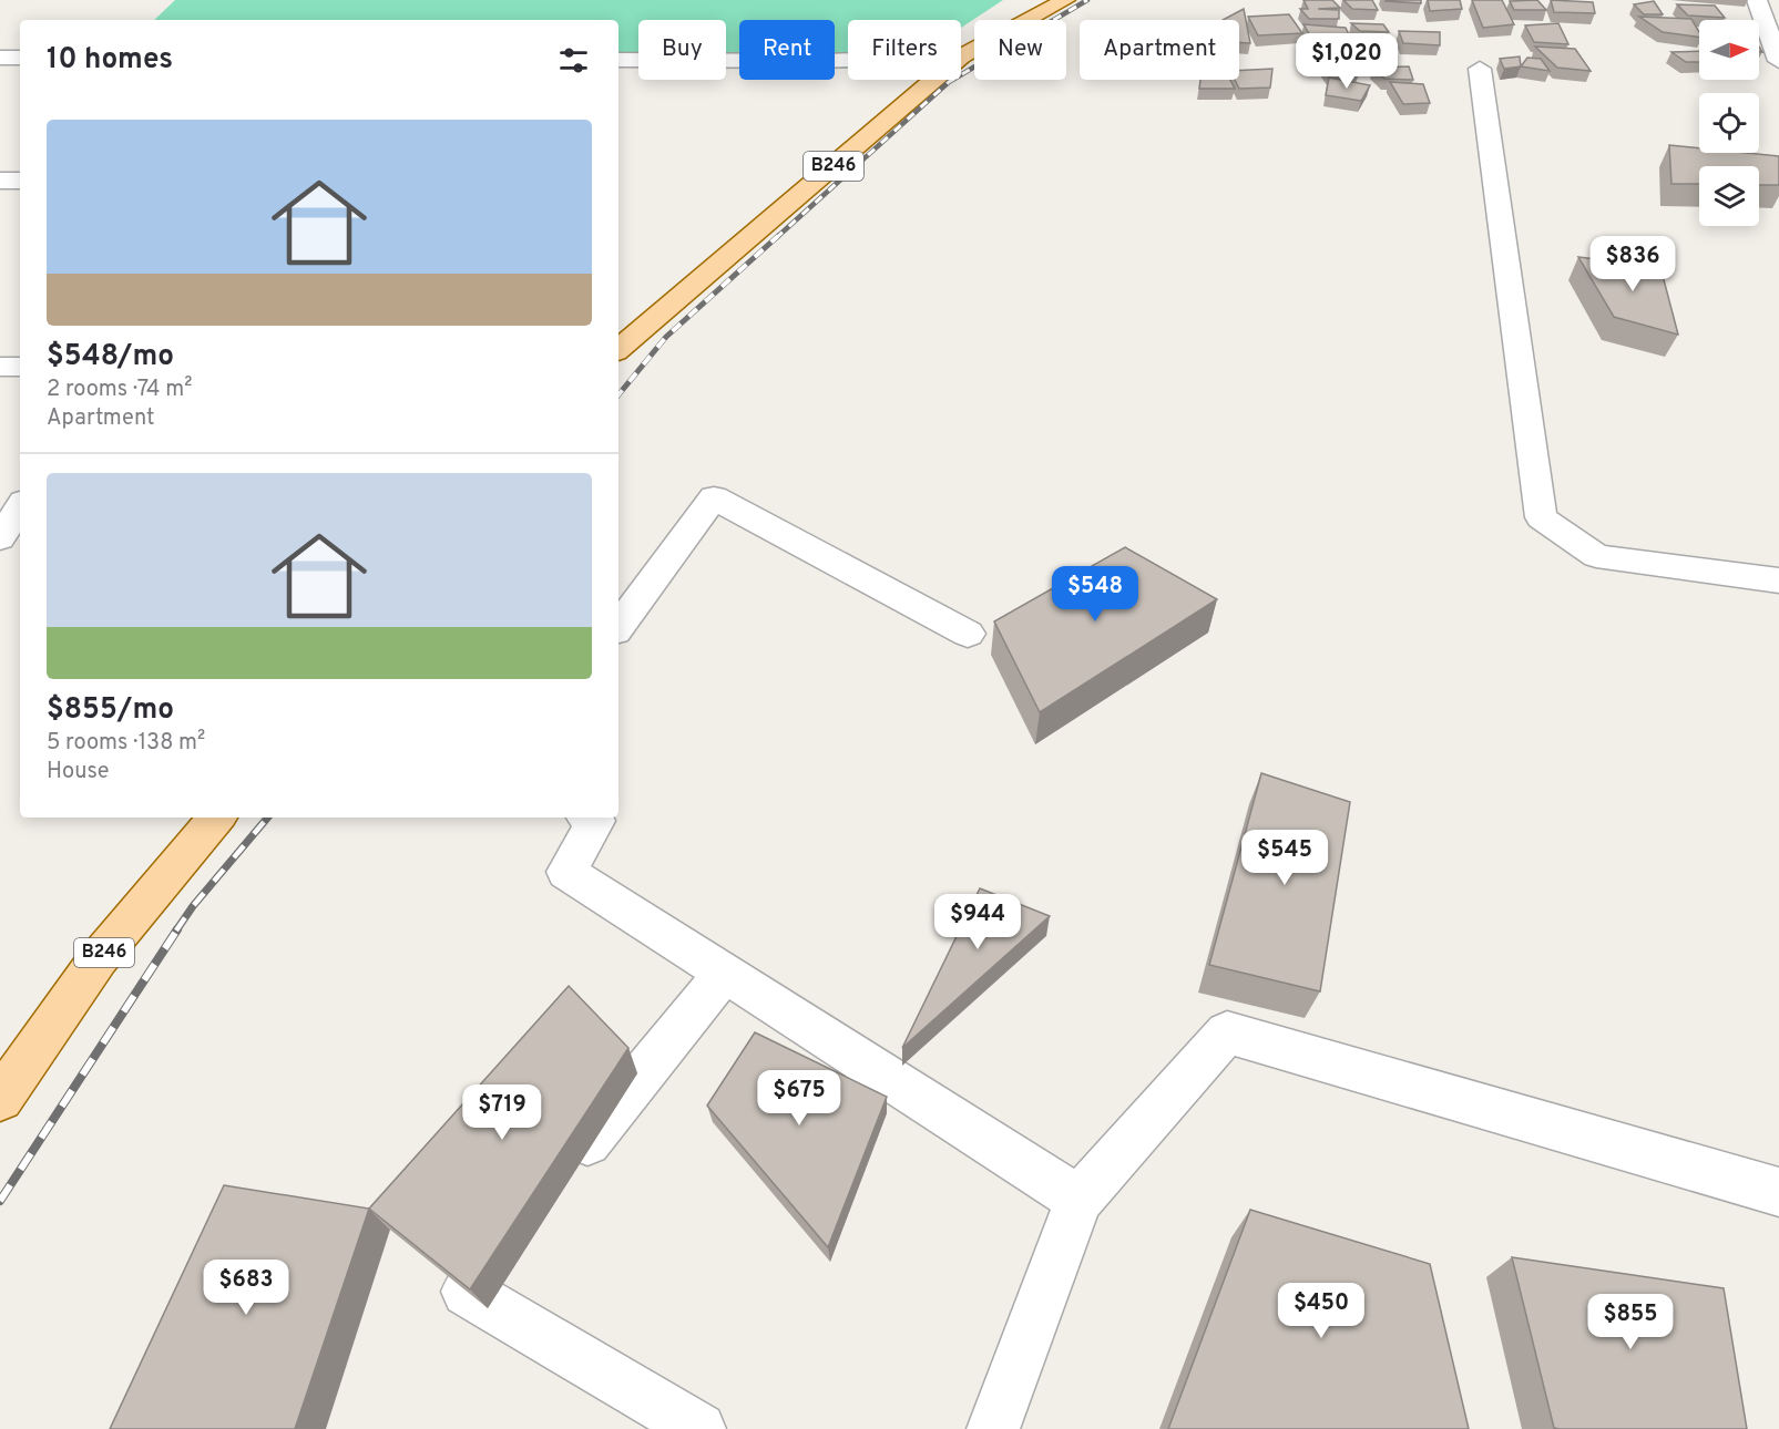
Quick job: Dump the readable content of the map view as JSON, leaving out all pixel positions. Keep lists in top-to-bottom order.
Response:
{
  "streets": {
    "main road": ["B246"]
  },
  "north": "right",
  "page": {
    "chip": [
      "Buy",
      "Rent",
      "Filters",
      "New",
      "Apartment"
    ],
    "heading": "10 homes",
    "price": [
      "$1,020",
      "$836",
      "$548",
      "$545",
      "$944",
      "$675",
      "$719",
      "$683",
      "$450",
      "$855"
    ],
    "list": [
      {
        "name": "$548/mo",
        "note": "2 rooms · 74 m² · Apartment"
      },
      {
        "name": "$855/mo",
        "note": "5 rooms · 138 m² · House"
      }
    ]
  }
}
